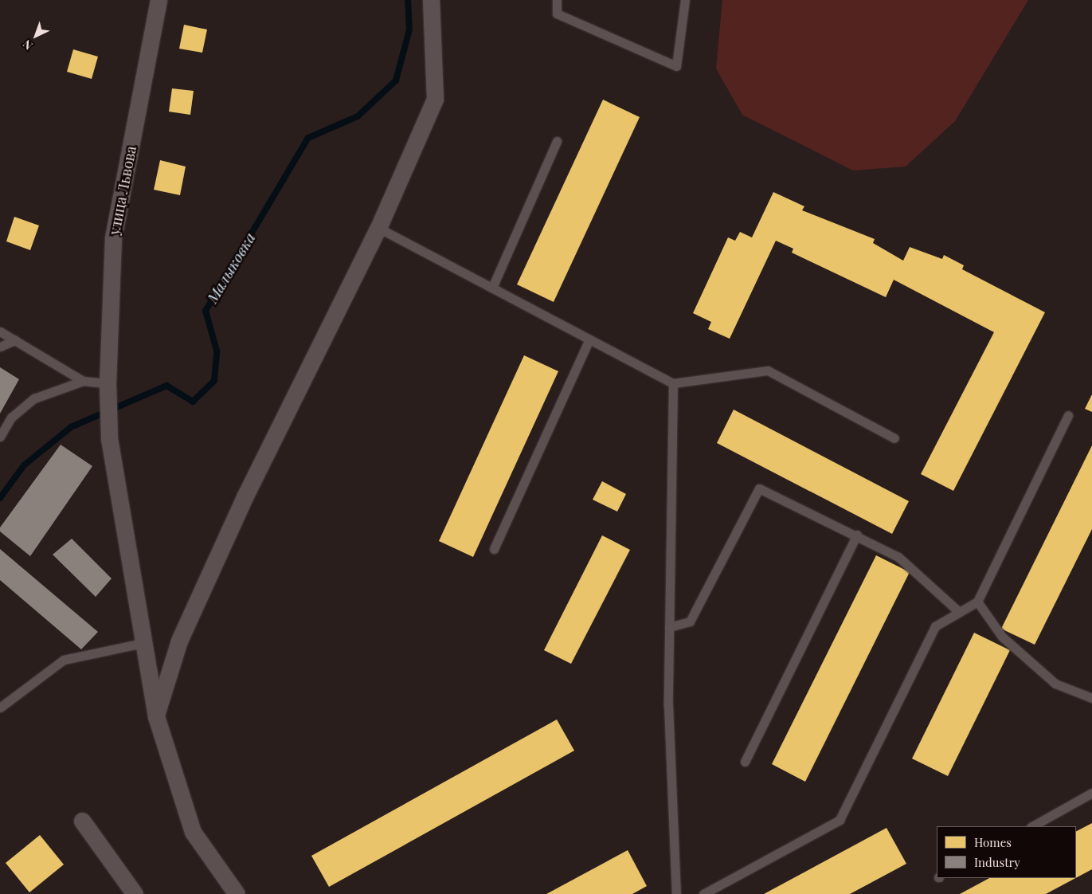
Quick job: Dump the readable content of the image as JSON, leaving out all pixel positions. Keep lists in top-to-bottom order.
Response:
{
  "streets": {
    "street": ["улица Львова"]
  },
  "water": ["Малыковка"],
  "legend": ["Homes", "Industry"],
  "north": "bottom left"
}
